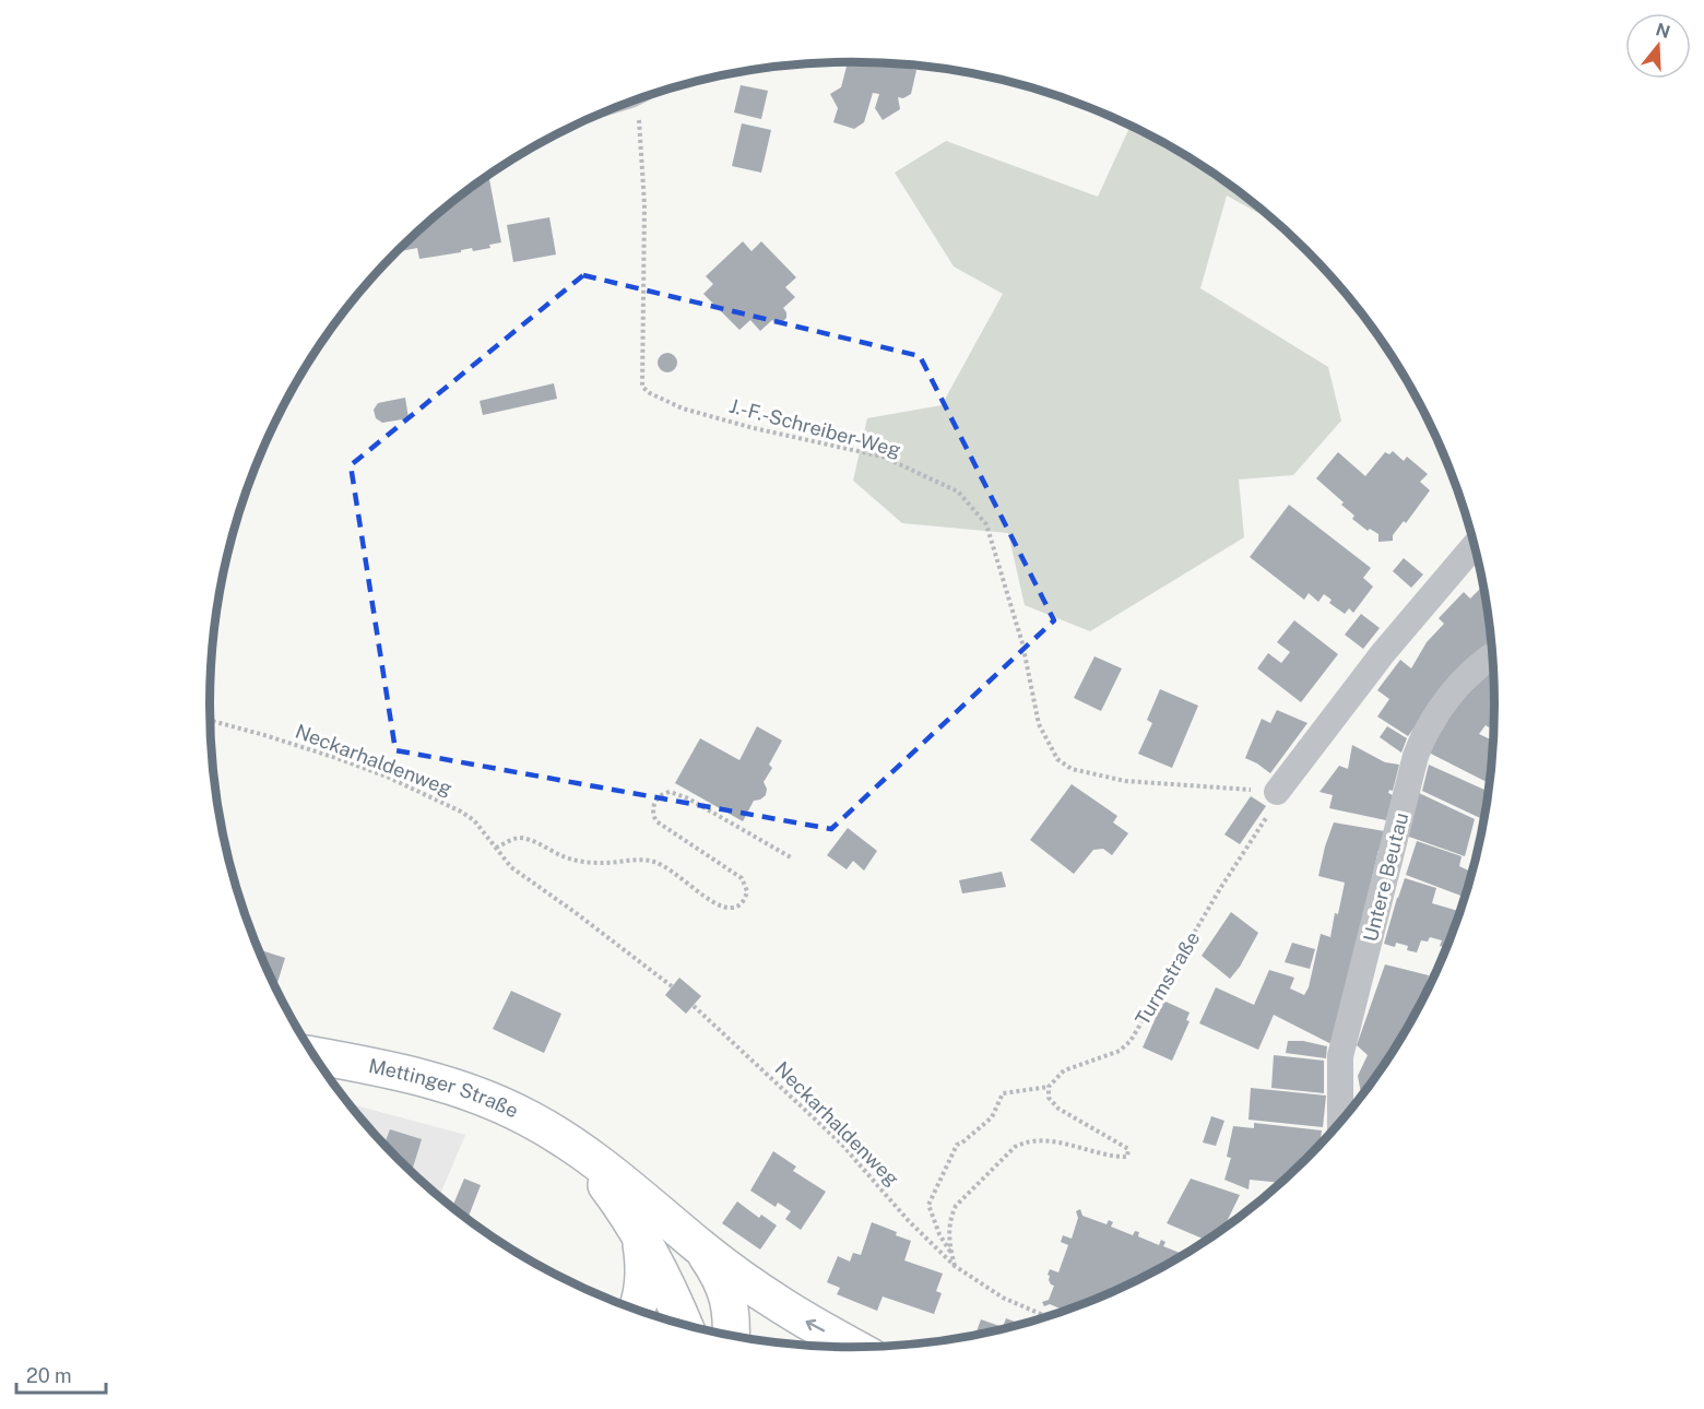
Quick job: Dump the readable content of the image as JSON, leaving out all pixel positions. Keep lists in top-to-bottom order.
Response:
{
  "streets": {
    "main road": ["Mettinger Straße"],
    "street": ["Untere Beutau"],
    "path": ["J.-F.-Schreiber-Weg", "Neckarhaldenweg", "Turmstraße"]
  },
  "crossings": [
    ["J.-F.-Schreiber-Weg", "Turmstraße"]
  ],
  "scale_bar": "20 m",
  "north": "top"
}
